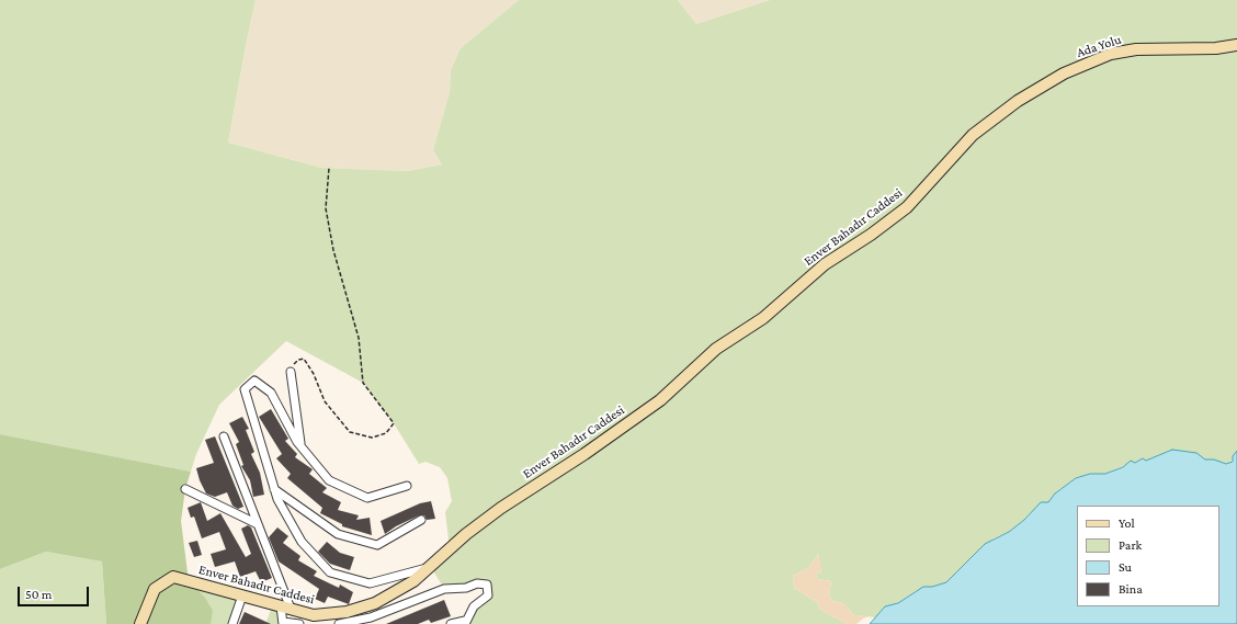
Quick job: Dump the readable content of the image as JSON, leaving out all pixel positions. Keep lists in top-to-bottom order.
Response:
{
  "streets": {
    "main road": ["Ada Yolu", "Enver Bahadır Caddesi"]
  },
  "crossings": [
    ["Ada Yolu", "Enver Bahadır Caddesi"]
  ],
  "legend": [
    "Yol",
    "Park",
    "Su",
    "Bina"
  ],
  "scale_bar": "50 m"
}
